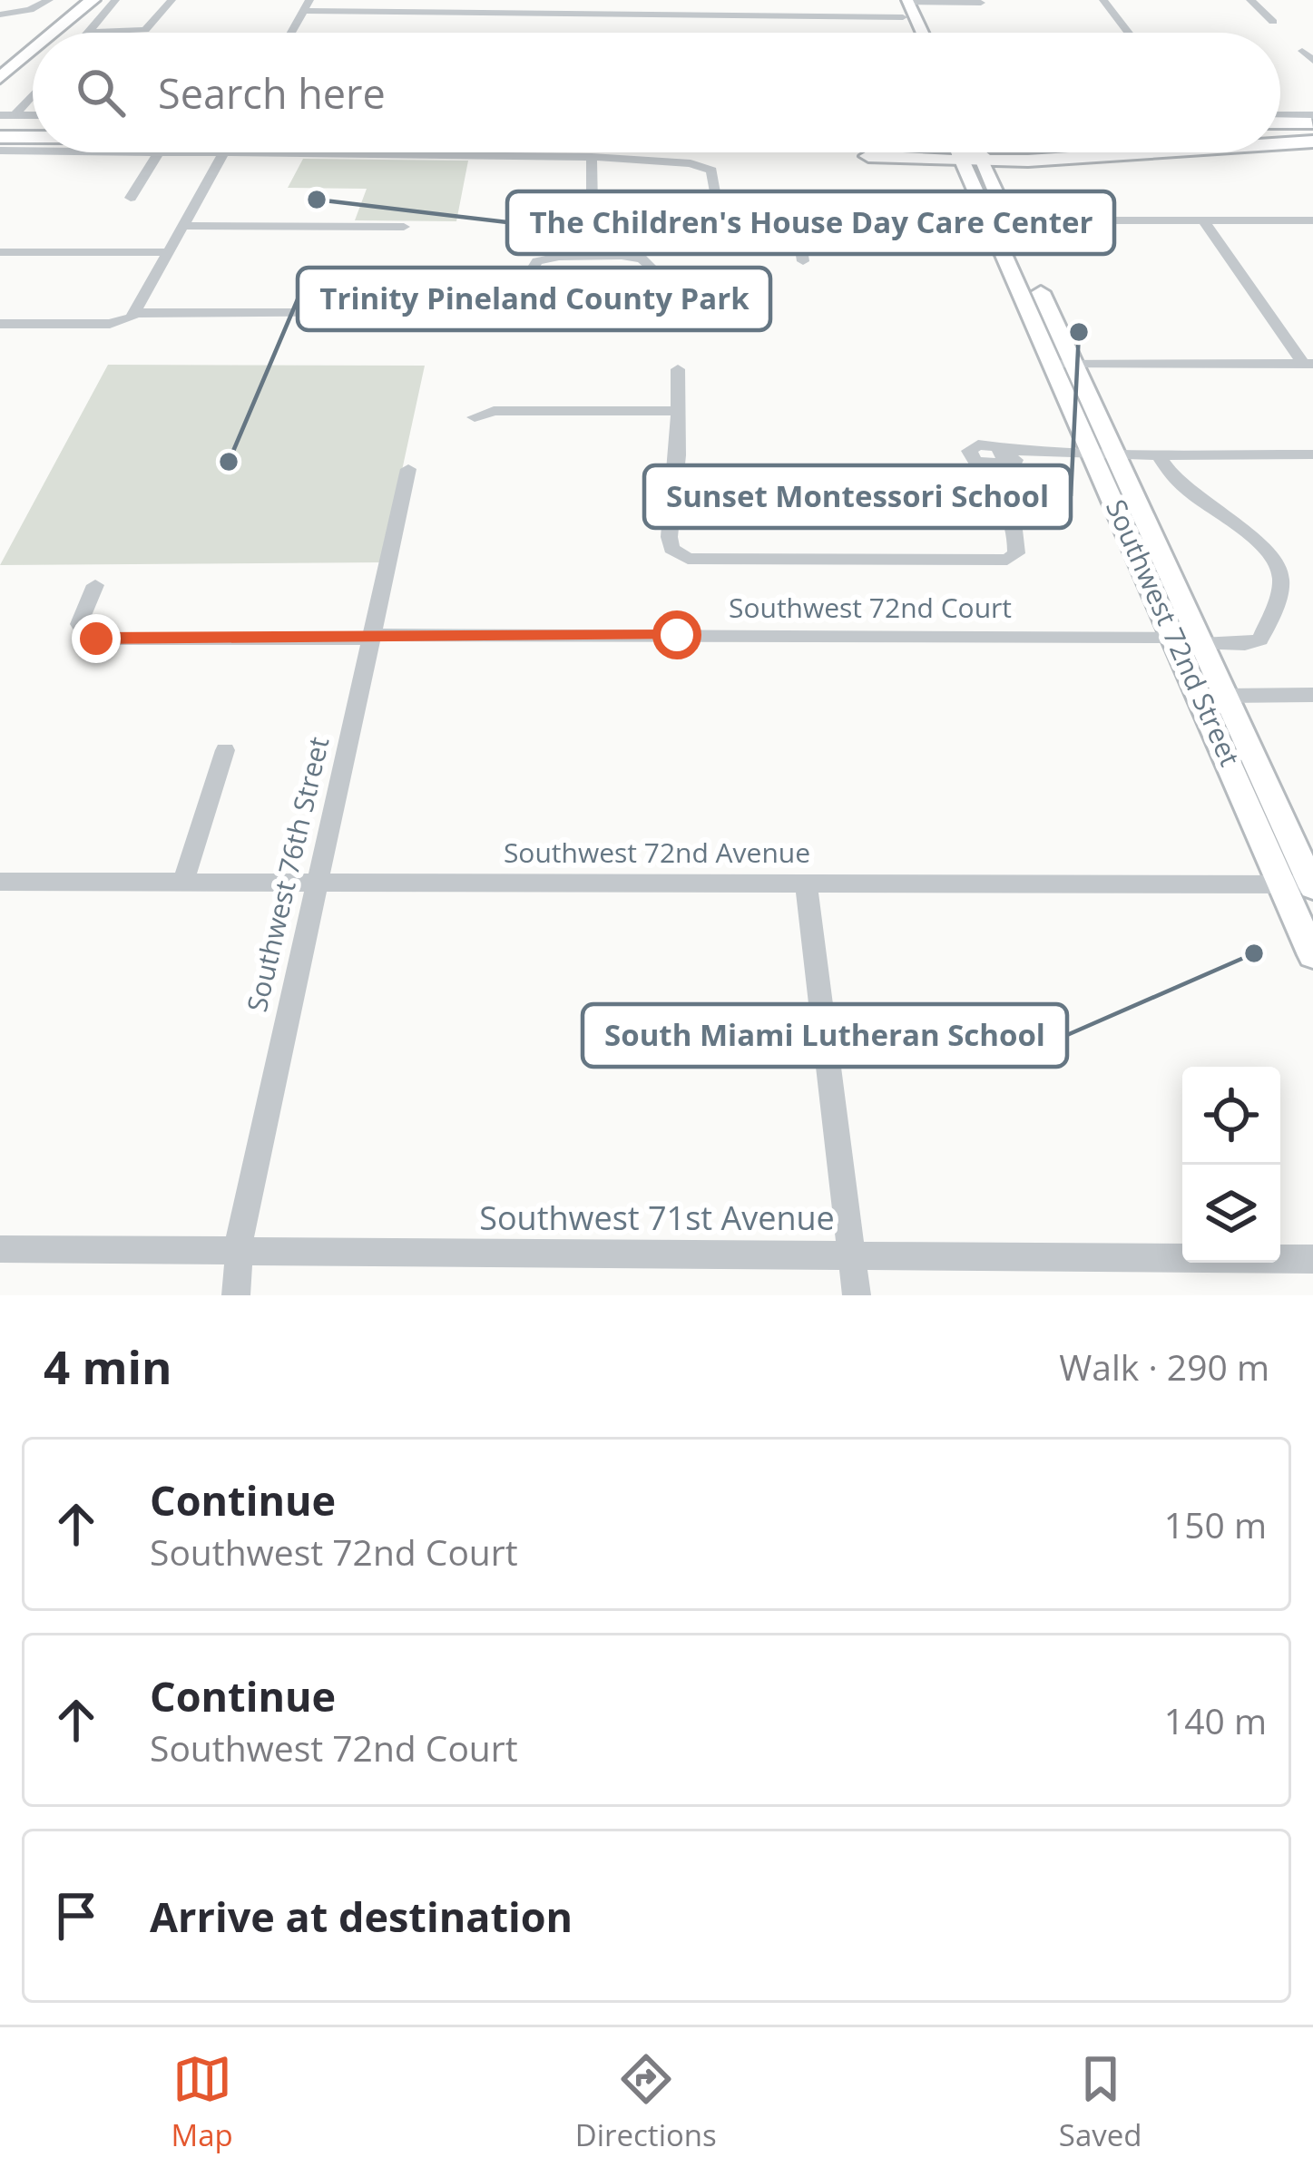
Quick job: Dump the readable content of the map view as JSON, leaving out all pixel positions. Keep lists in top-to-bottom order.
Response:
{
  "streets": {
    "main road": ["Southwest 72nd Street"],
    "street": [
      "Southwest 72nd Court",
      "Southwest 72nd Avenue",
      "Southwest 76th Street",
      "Southwest 71st Avenue"
    ]
  },
  "crossings": [
    ["Southwest 72nd Court", "Southwest 72nd Street"],
    ["Southwest 72nd Court", "Southwest 76th Street"],
    ["Southwest 72nd Street", "Southwest 72nd Avenue"],
    ["Southwest 72nd Avenue", "Southwest 76th Street"],
    ["Southwest 76th Street", "Southwest 71st Avenue"]
  ],
  "places": [
    "The Children's House Day Care Center",
    "Sunset Montessori School",
    "Trinity Pineland County Park",
    "South Miami Lutheran School"
  ],
  "page": {
    "search": "Search here",
    "heading": ["4 min", "Walk · 290 m"],
    "list": [
      ["Continue", "Southwest 72nd Court", "150 m"],
      ["Continue", "Southwest 72nd Court", "140 m"],
      "Arrive at destination"
    ],
    "nav": ["Map", "Directions", "Saved"]
  }
}
